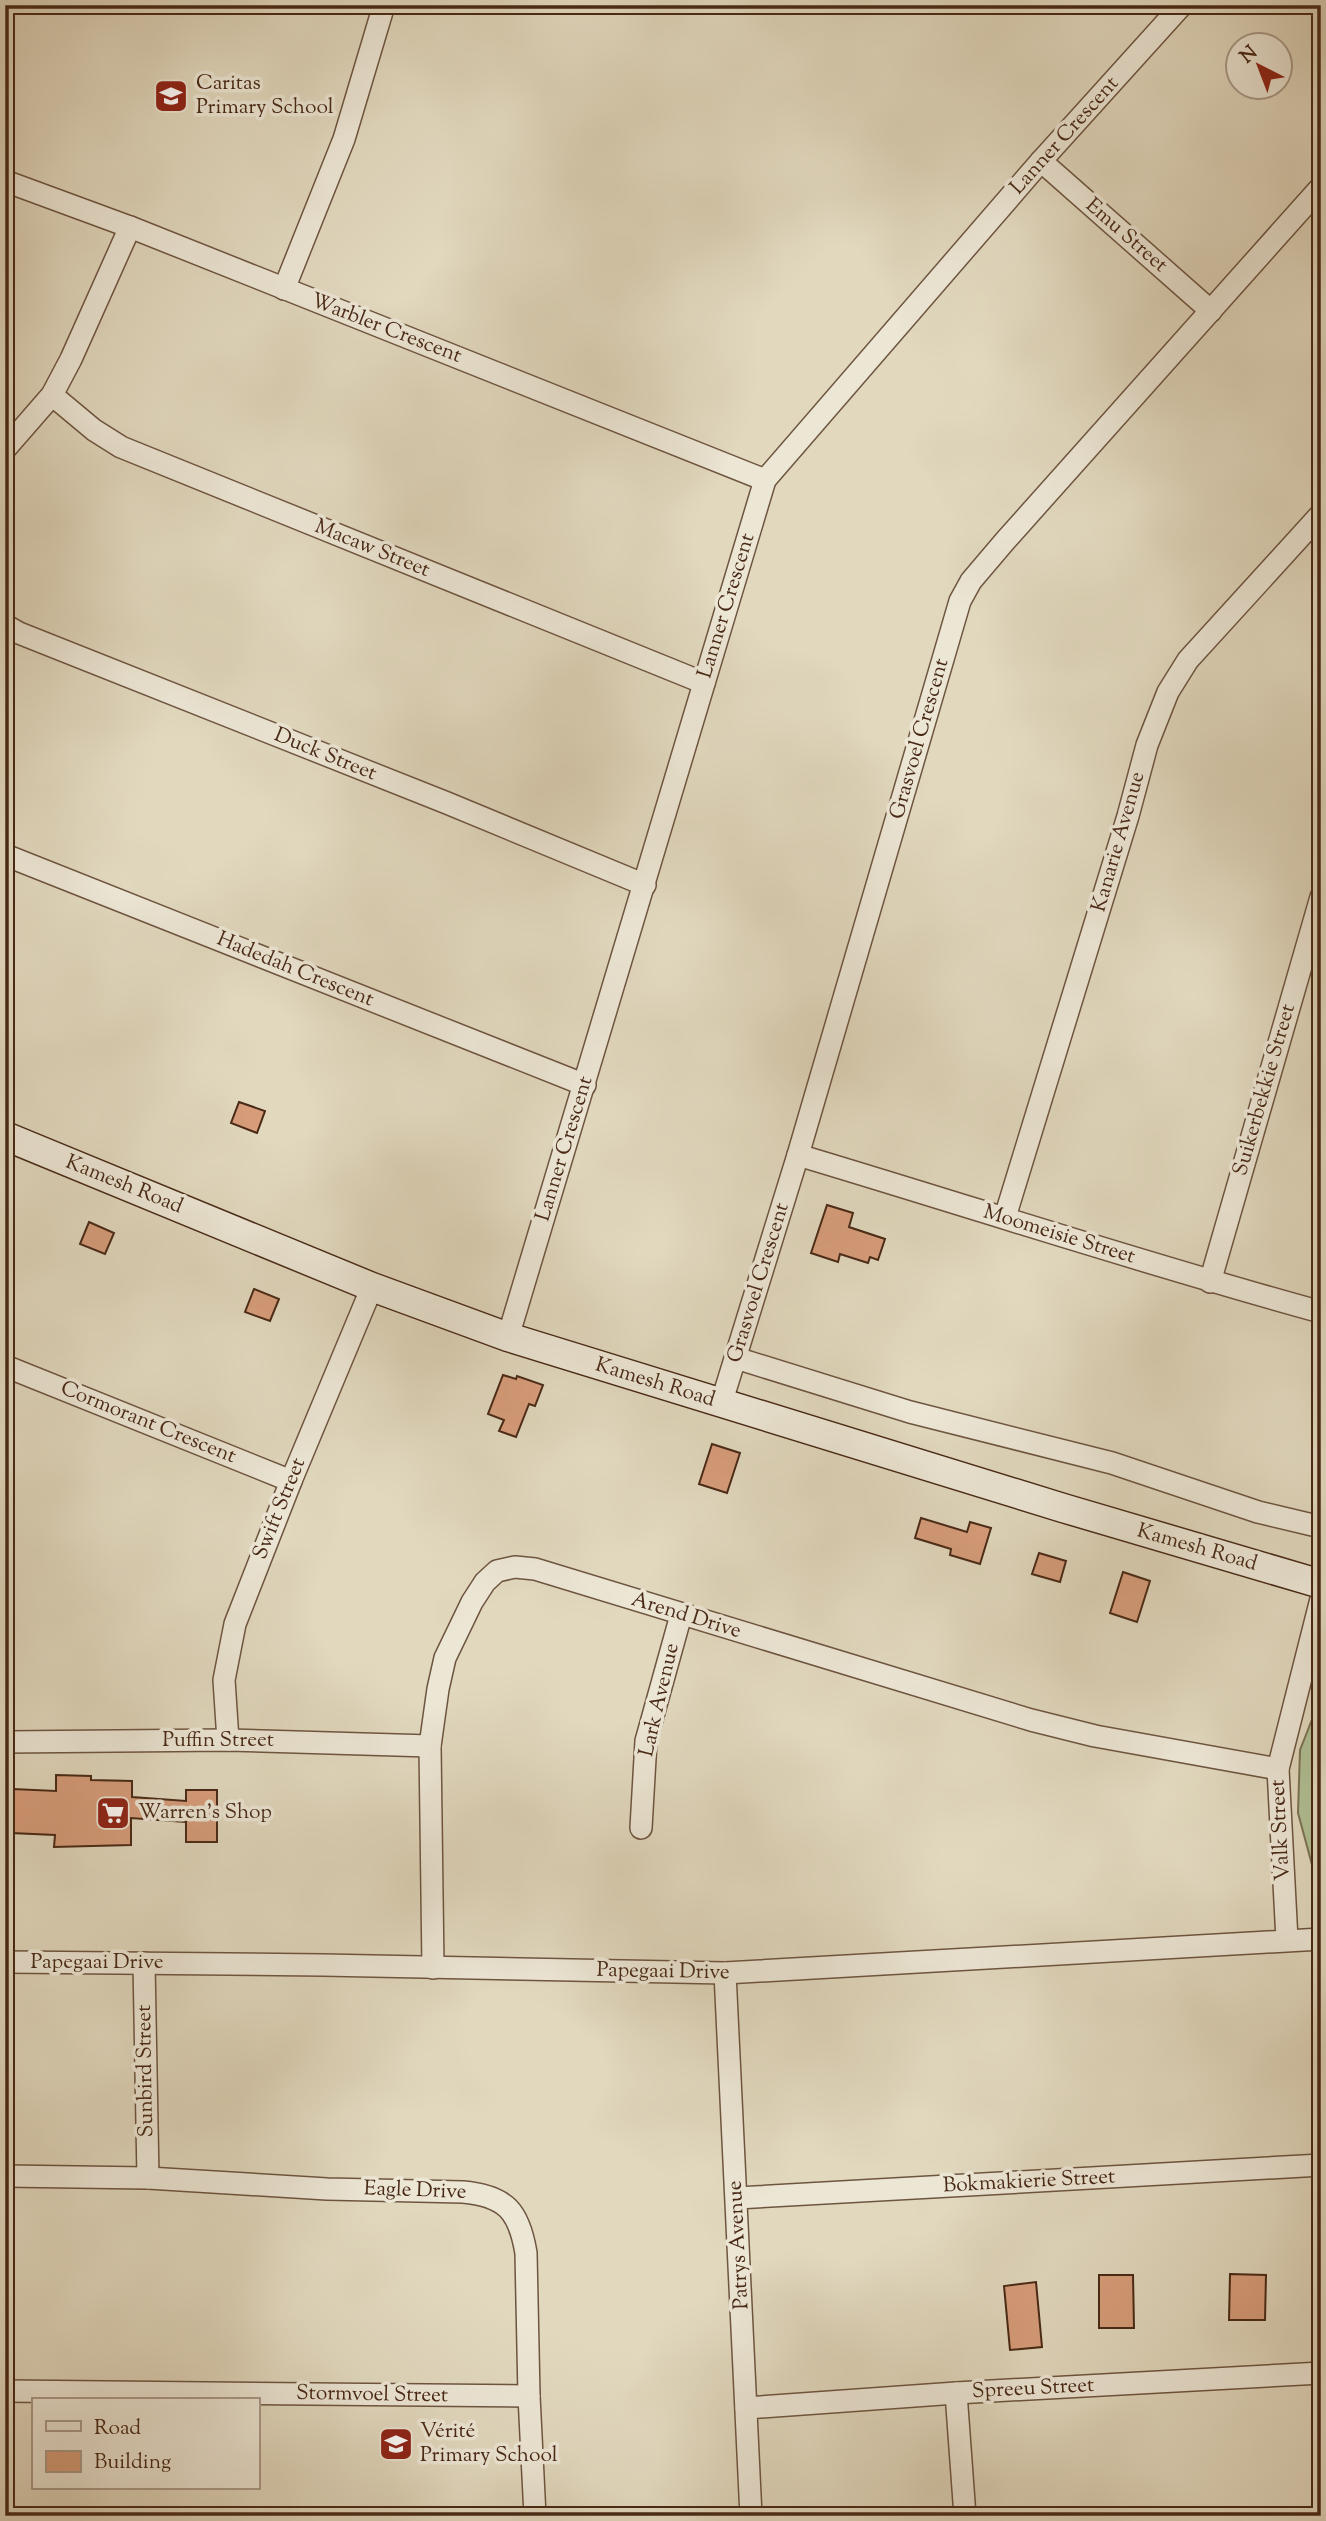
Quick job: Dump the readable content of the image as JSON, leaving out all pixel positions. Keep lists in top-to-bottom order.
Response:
{
  "streets": {
    "street": [
      "Lanner Crescent",
      "Emu Street",
      "Warbler Crescent",
      "Macaw Street",
      "Grasvoel Crescent",
      "Duck Street",
      "Kanarie Avenue",
      "Hadedah Crescent",
      "Suikerbekkie Street",
      "Kamesh Road",
      "Moomeisie Street",
      "Cormorant Crescent",
      "Swift Street",
      "Arend Drive",
      "Lark Avenue",
      "Puffin Street",
      "Valk Street",
      "Papegaai Drive",
      "Sunbird Street",
      "Bokmakierie Street",
      "Eagle Drive",
      "Patrys Avenue",
      "Spreeu Street",
      "Stormvoel Street"
    ]
  },
  "crossings": [
    ["Lanner Crescent", "Emu Street"],
    ["Lanner Crescent", "Warbler Crescent"],
    ["Lanner Crescent", "Macaw Street"],
    ["Lanner Crescent", "Duck Street"],
    ["Lanner Crescent", "Hadedah Crescent"],
    ["Lanner Crescent", "Kamesh Road"],
    ["Emu Street", "Grasvoel Crescent"],
    ["Grasvoel Crescent", "Kamesh Road"],
    ["Grasvoel Crescent", "Moomeisie Street"],
    ["Kanarie Avenue", "Moomeisie Street"],
    ["Suikerbekkie Street", "Moomeisie Street"],
    ["Kamesh Road", "Swift Street"],
    ["Cormorant Crescent", "Swift Street"],
    ["Swift Street", "Puffin Street"],
    ["Arend Drive", "Lark Avenue"],
    ["Arend Drive", "Puffin Street"],
    ["Arend Drive", "Valk Street"],
    ["Arend Drive", "Papegaai Drive"],
    ["Valk Street", "Papegaai Drive"],
    ["Papegaai Drive", "Sunbird Street"],
    ["Papegaai Drive", "Patrys Avenue"],
    ["Sunbird Street", "Eagle Drive"],
    ["Bokmakierie Street", "Patrys Avenue"],
    ["Eagle Drive", "Stormvoel Street"],
    ["Patrys Avenue", "Spreeu Street"]
  ],
  "places": {
    "school or university": ["Caritas Primary School", "Vérité Primary School"],
    "supermarket": ["Warren's Shop"]
  },
  "legend": ["Road", "Building"],
  "north": "top left"
}
